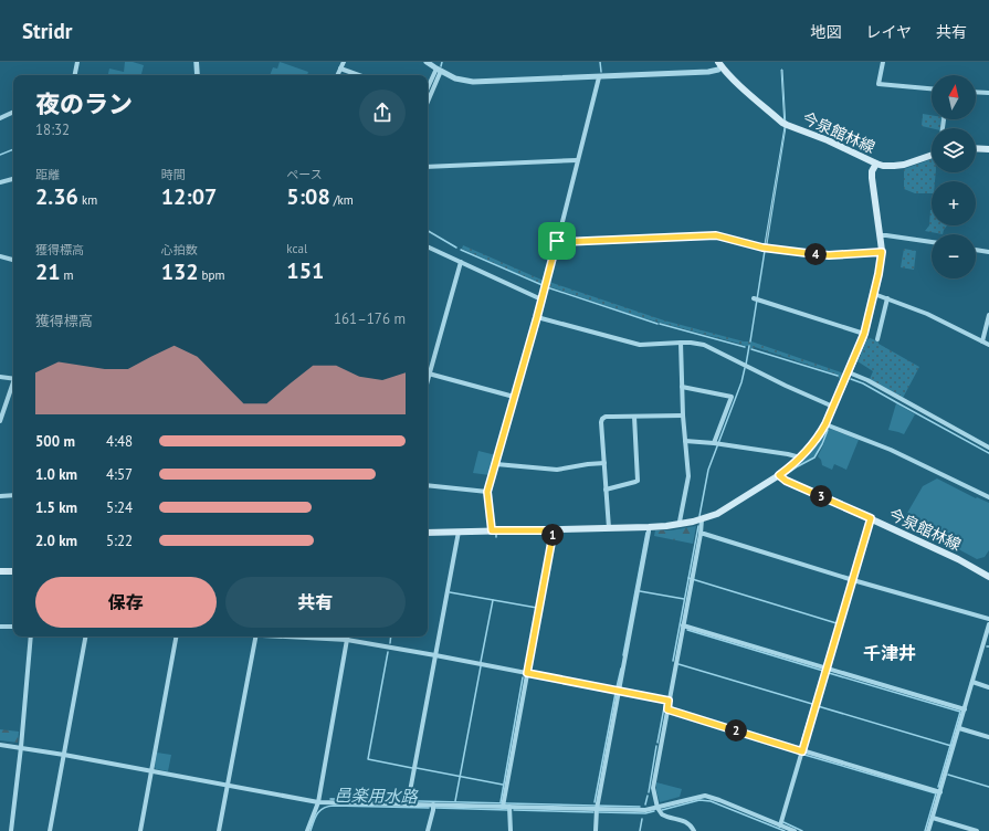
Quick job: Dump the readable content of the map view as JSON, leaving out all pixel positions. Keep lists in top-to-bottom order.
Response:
{
  "streets": {
    "main road": ["今泉館林線"]
  },
  "districts": ["千津井"],
  "water": ["邑楽用水路"],
  "north": "top",
  "page": {
    "header": "Stridr",
    "nav": ["地図", "レイヤ", "共有"],
    "map_buttons": ["+", "−"],
    "heading": ["夜のラン", "18:32"],
    "stats": [
      ["距離", "2.36 km"],
      ["時間", "12:07"],
      ["ペース", "5:08 /km"],
      ["獲得標高", "21 m"],
      ["心拍数", "132 bpm"],
      ["kcal", "151"]
    ],
    "pins": [
      "4",
      "3",
      "1",
      "2"
    ],
    "chart": ["獲得標高", "161–176 m"],
    "list": [
      {
        "name": "500 m",
        "note": "4:48"
      },
      {
        "name": "1.0 km",
        "note": "4:57"
      },
      {
        "name": "1.5 km",
        "note": "5:24"
      },
      {
        "name": "2.0 km",
        "note": "5:22"
      }
    ],
    "buttons": ["保存", "共有"]
  }
}
